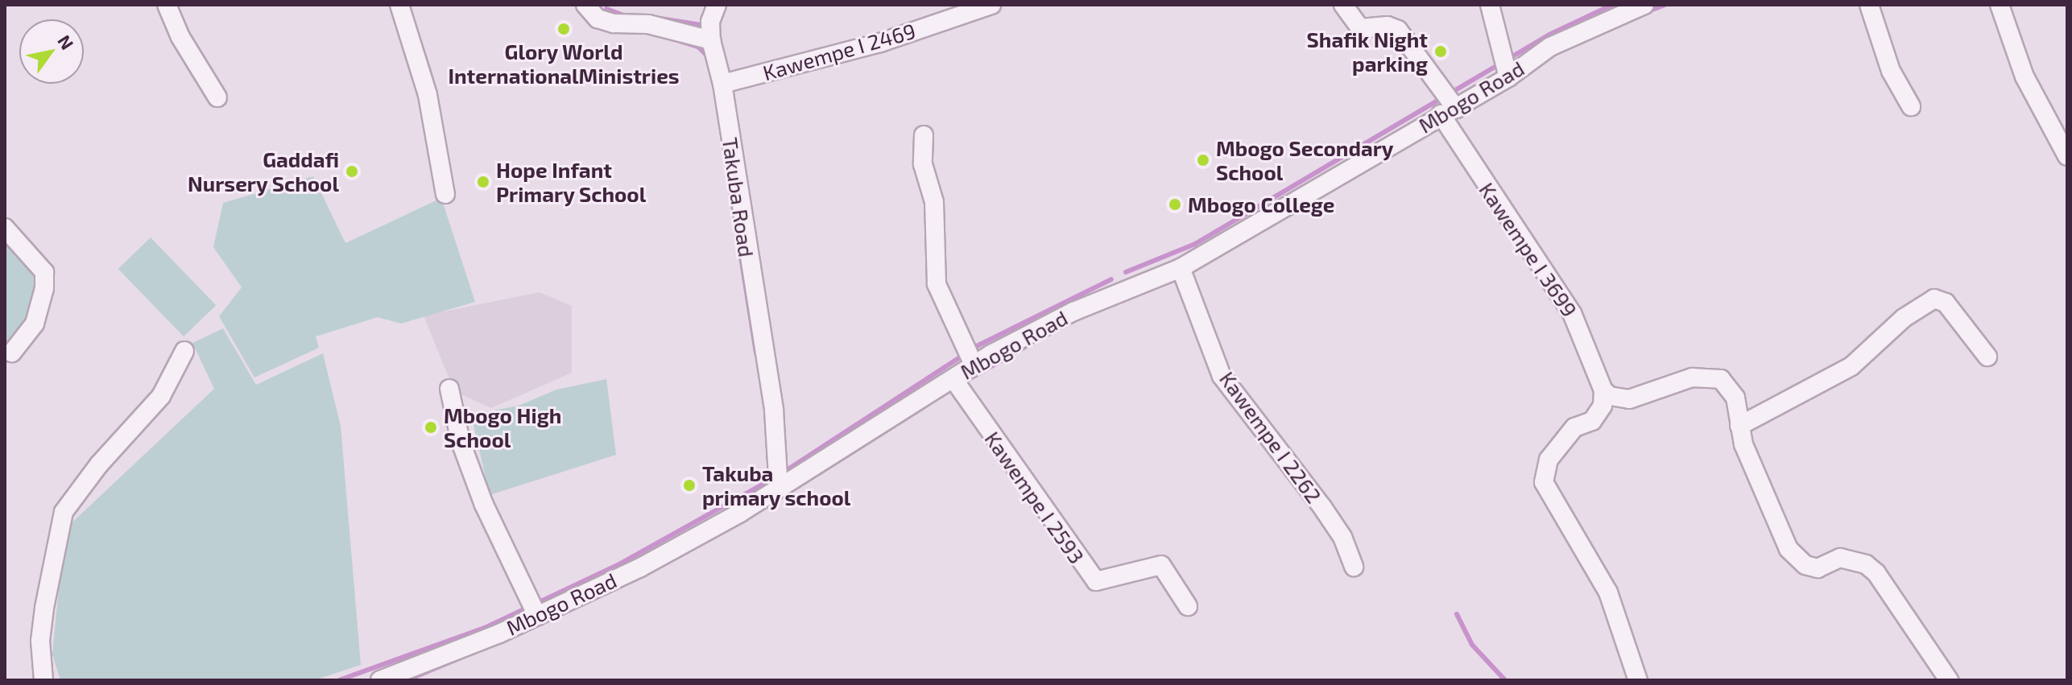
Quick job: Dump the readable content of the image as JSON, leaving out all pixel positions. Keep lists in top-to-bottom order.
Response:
{
  "streets": {
    "street": [
      "Kawempe I 2469",
      "Mbogo Road",
      "Takuba Road",
      "Kawempe I 3699",
      "Kawempe I 2262",
      "Kawempe I 2593"
    ]
  },
  "crossings": [
    ["Kawempe I 2469", "Takuba Road"],
    ["Mbogo Road", "Takuba Road"],
    ["Mbogo Road", "Kawempe I 3699"],
    ["Mbogo Road", "Kawempe I 2262"],
    ["Mbogo Road", "Kawempe I 2593"]
  ],
  "places": [
    "Glory World InternationalMinistries",
    "Shafik Night parking",
    "Mbogo Secondary School",
    "Gaddafi Nursery School",
    "Hope Infant Primary School",
    "Mbogo College",
    "Mbogo High School",
    "Takuba primary school"
  ],
  "north": "top right"
}
